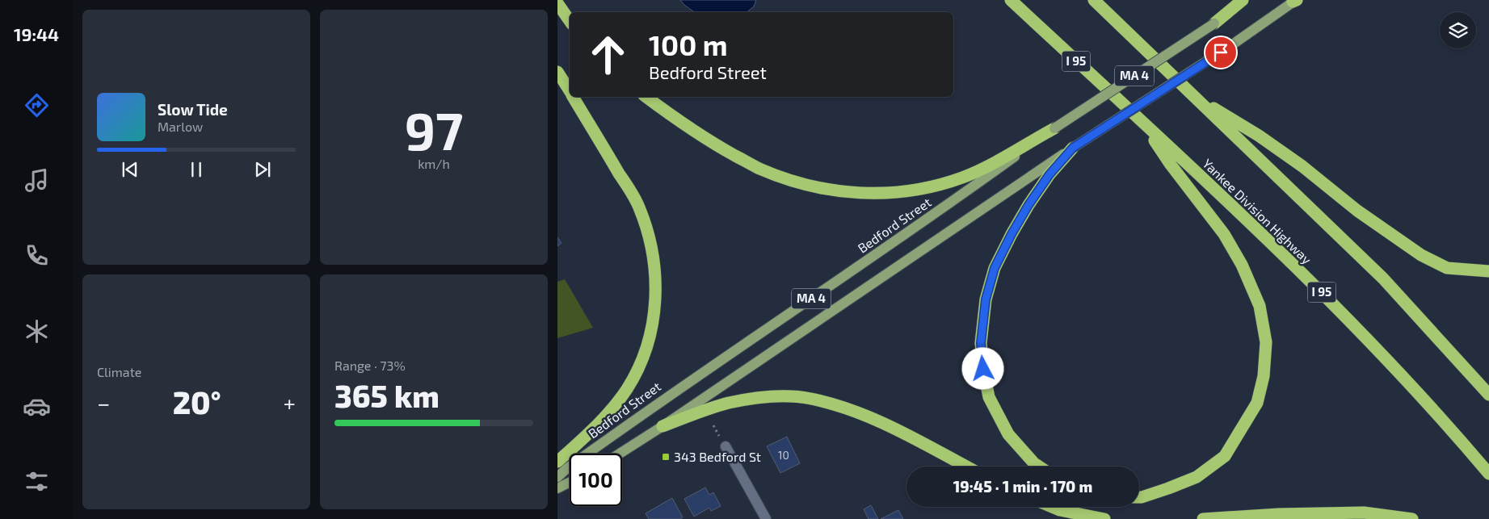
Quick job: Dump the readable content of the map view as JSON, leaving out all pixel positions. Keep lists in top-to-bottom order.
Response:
{
  "streets": {
    "highway": ["I 95", "Yankee Division Highway"],
    "main road": ["MA 4", "Bedford Street"]
  },
  "places": {
    "transit": ["343 Bedford St"]
  },
  "house_numbers": ["10"],
  "page": {
    "tabs": "19:44",
    "tile": [
      ["97", "km/h"],
      "Climate",
      ["Range · 73%", "365 km"]
    ],
    "turn": ["100 m", "Bedford Street"],
    "song": ["Slow Tide", "Marlow"],
    "heat": ["−", "20°", "+"],
    "limit": "100",
    "trip": "19:45 · 1 min · 170 m"
  }
}
